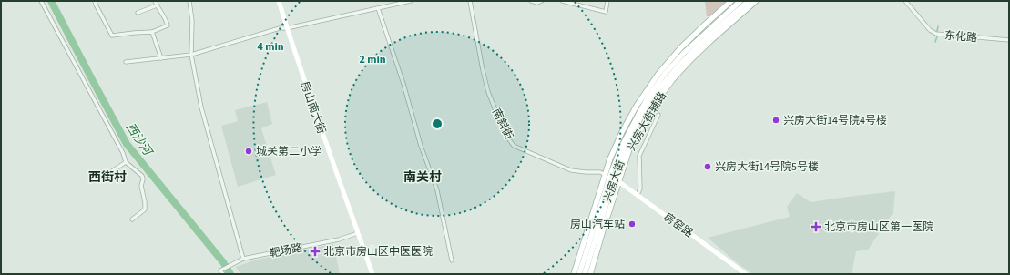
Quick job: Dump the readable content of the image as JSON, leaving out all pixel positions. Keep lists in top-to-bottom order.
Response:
{
  "streets": {
    "main road": [
      "房山南大街",
      "兴房大街辅路",
      "兴房大街",
      "房窑路"
    ],
    "street": ["东化路", "南斜街", "靶场路"]
  },
  "crossings": [
    ["房山南大街", "靶场路"],
    ["兴房大街辅路", "南斜街"],
    ["兴房大街辅路", "兴房大街"],
    ["兴房大街辅路", "房窑路"],
    ["南斜街", "兴房大街"],
    ["南斜街", "房窑路"],
    ["兴房大街", "房窑路"]
  ],
  "districts": ["西街村", "南关村"],
  "water": ["西沙河"],
  "places": {
    "other": [
      "兴房大街14号院4号楼",
      "城关第二小学",
      "兴房大街14号院5号楼",
      "房山汽车站"
    ],
    "health": ["北京市房山区第一医院", "北京市房山区中医医院"]
  },
  "rings": ["4 min", "2 min"]
}
